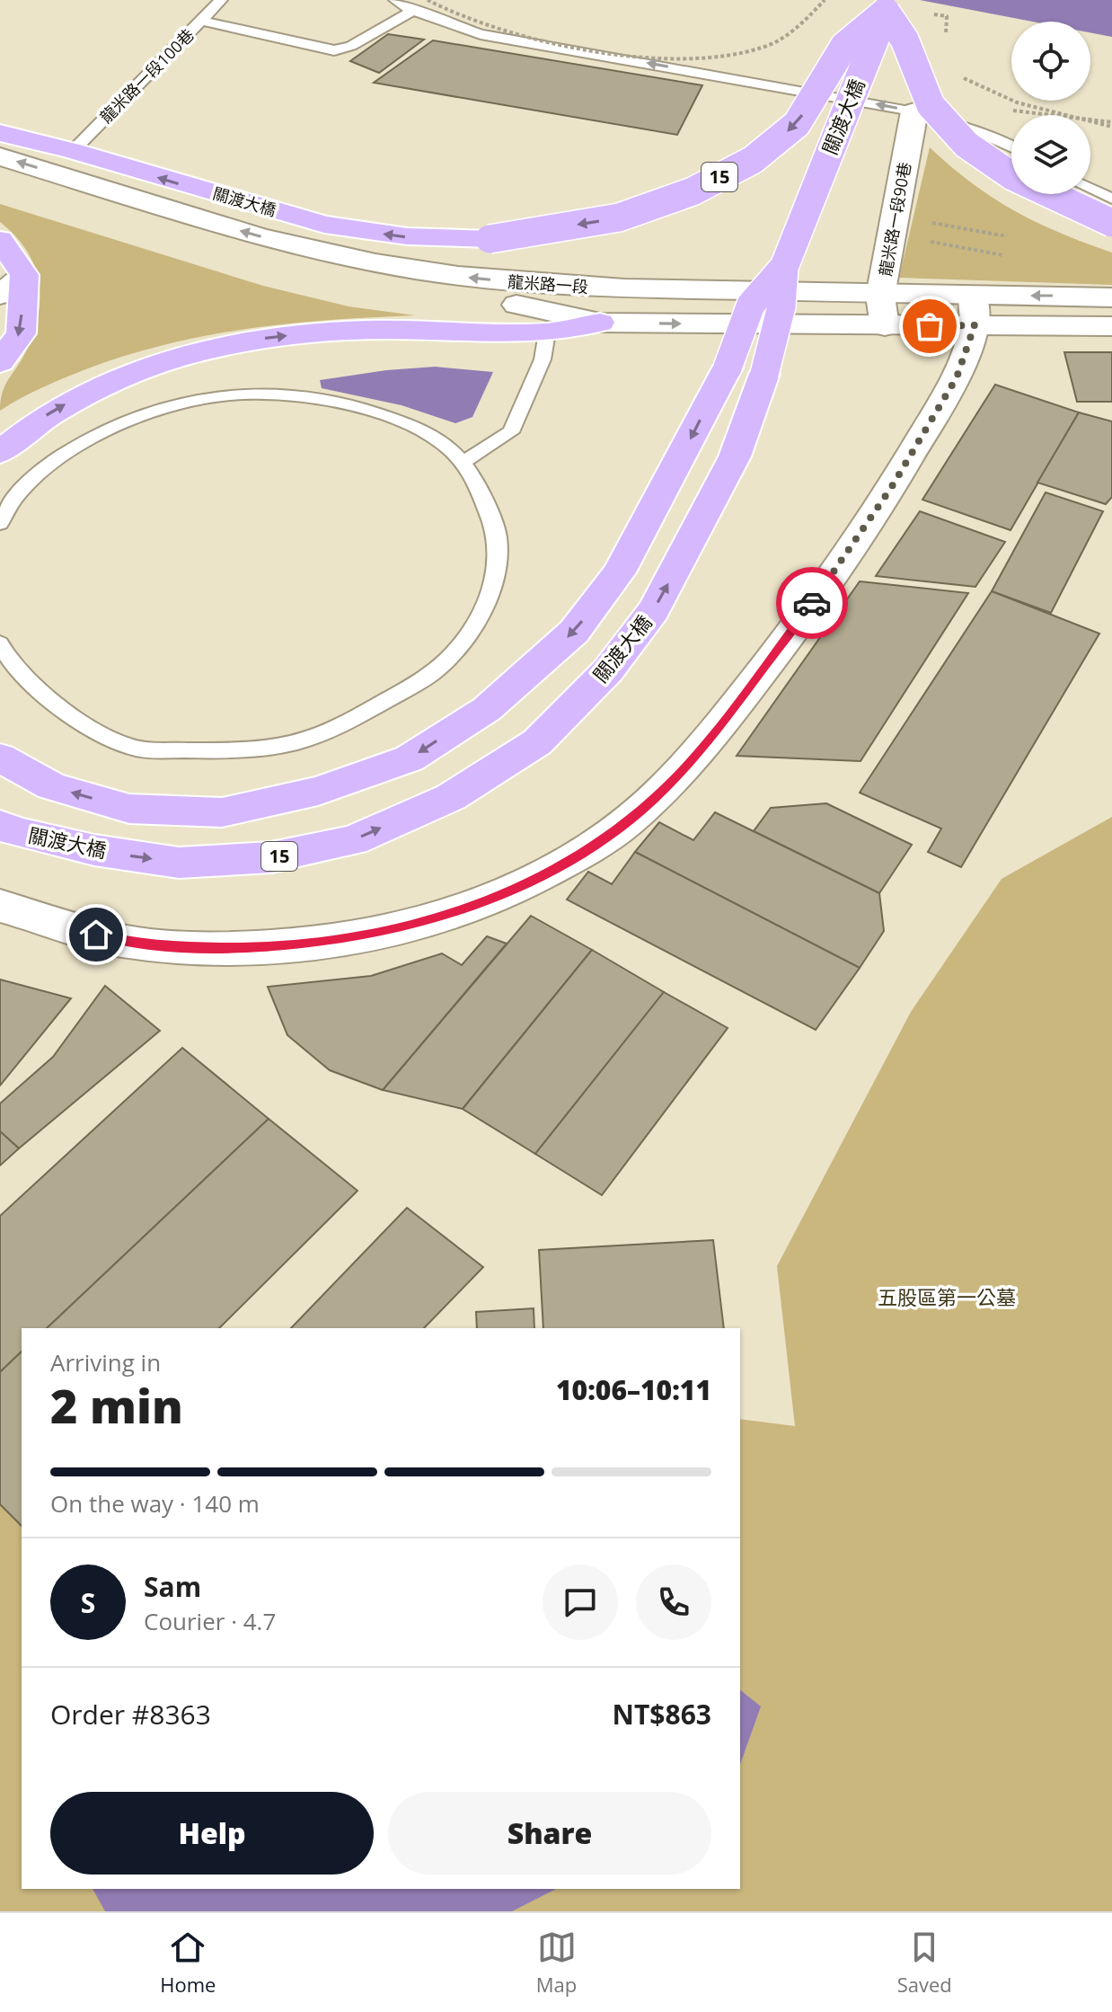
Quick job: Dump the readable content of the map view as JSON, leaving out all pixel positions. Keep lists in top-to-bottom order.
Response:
{
  "streets": {
    "main road": [
      "關渡大橋",
      "15",
      "龍米路一段90巷",
      "龍米路一段"
    ],
    "lane": ["龍米路一段100巷"]
  },
  "crossings": [
    ["龍米路一段100巷", "關渡大橋"],
    ["龍米路一段90巷", "龍米路一段"]
  ],
  "parks": ["五股區第一公墓"],
  "page": {
    "heading": ["2 min", "Arriving in", "10:06–10:11"],
    "panel": [
      "Sam",
      "Courier · 4.7",
      "Order #8363",
      "NT$863"
    ],
    "bar": "On the way · 140 m",
    "round": "S",
    "buttons": ["Help", "Share"],
    "tabs": ["Home", "Map", "Saved"]
  }
}
